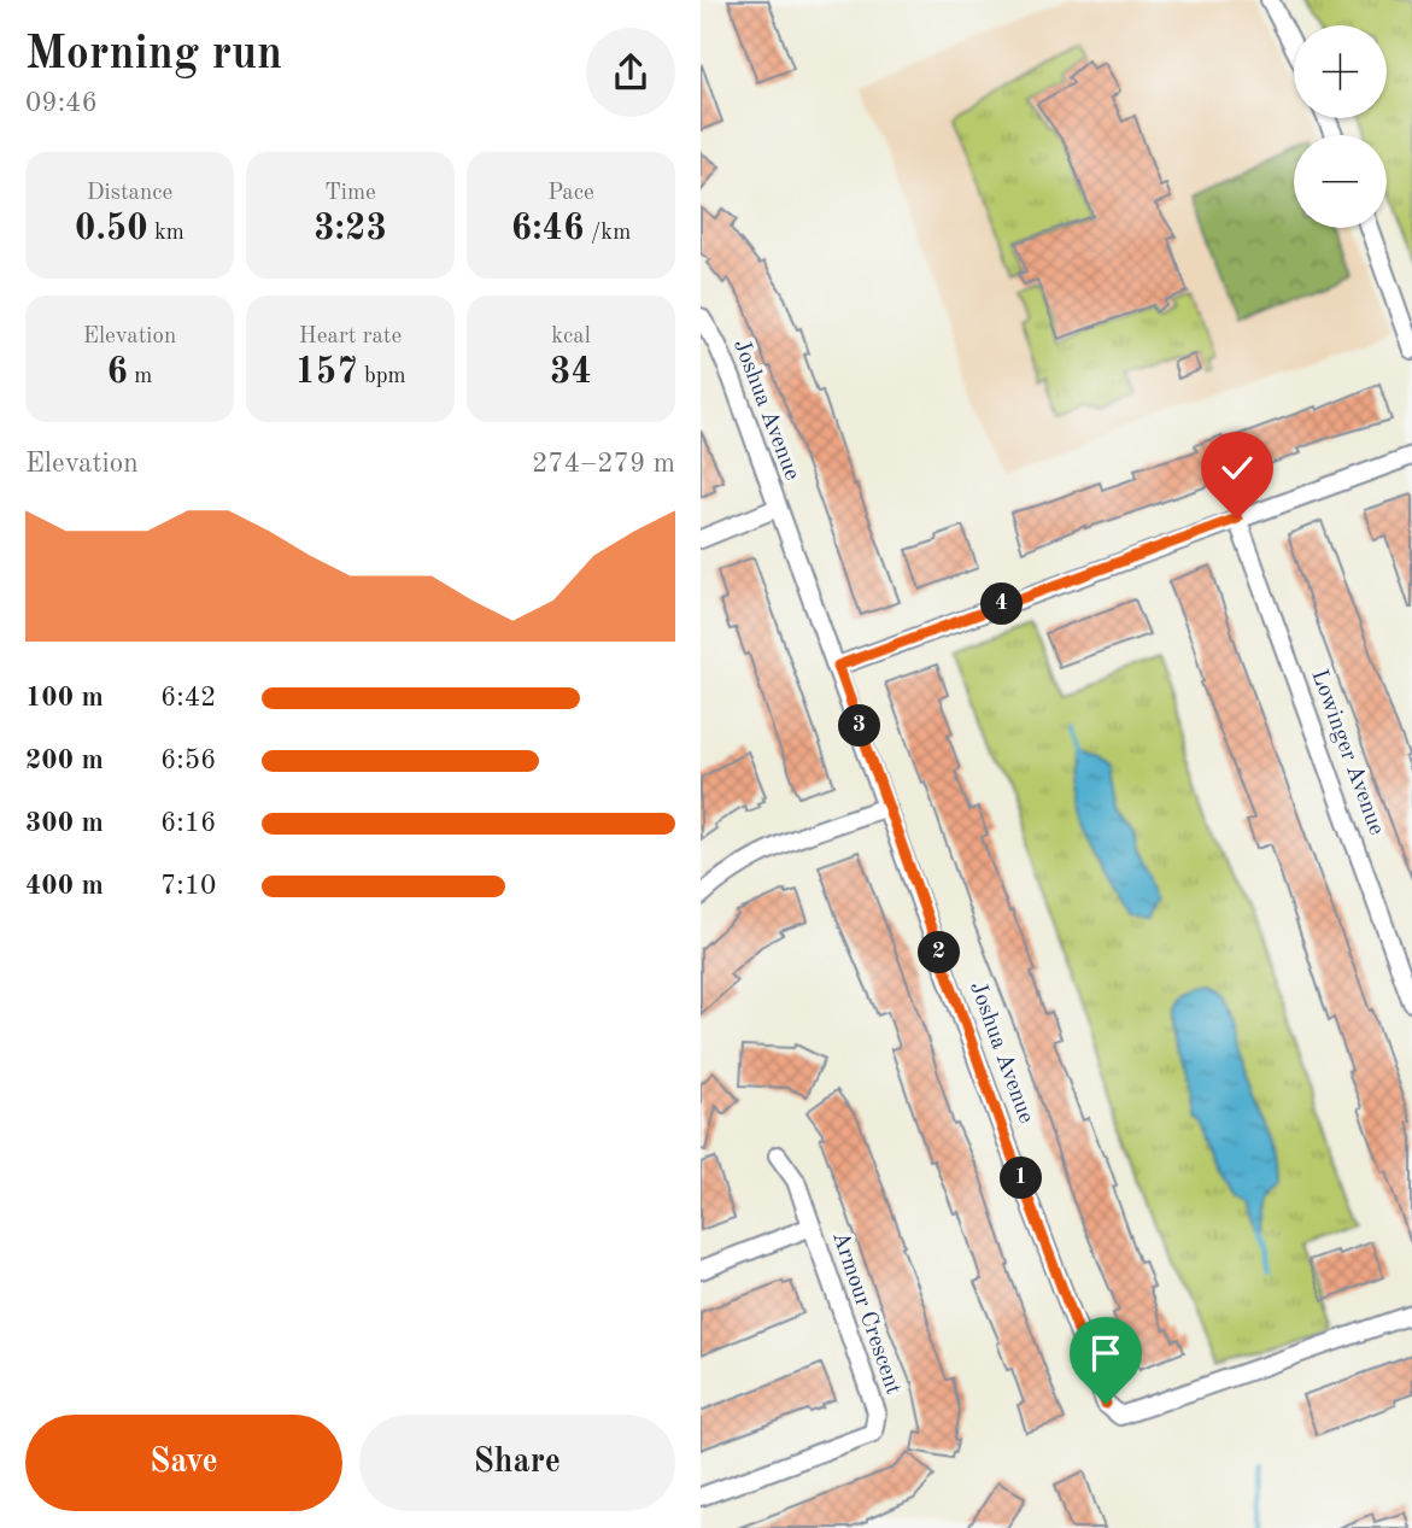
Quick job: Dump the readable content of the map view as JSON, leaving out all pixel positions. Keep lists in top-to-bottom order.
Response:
{
  "streets": {
    "street": ["Joshua Avenue", "Lowinger Avenue", "Armour Crescent"]
  },
  "page": {
    "heading": ["Morning run", "09:46"],
    "map_buttons": ["+", "−"],
    "stats": [
      ["Distance", "0.50 km"],
      ["Time", "3:23"],
      ["Pace", "6:46 /km"],
      ["Elevation", "6 m"],
      ["Heart rate", "157 bpm"],
      ["kcal", "34"]
    ],
    "chart": ["Elevation", "274–279 m"],
    "pins": [
      "4",
      "3",
      "2",
      "1"
    ],
    "list": [
      {
        "name": "100 m",
        "note": "6:42"
      },
      {
        "name": "200 m",
        "note": "6:56"
      },
      {
        "name": "300 m",
        "note": "6:16"
      },
      {
        "name": "400 m",
        "note": "7:10"
      }
    ],
    "buttons": ["Save", "Share"]
  }
}
